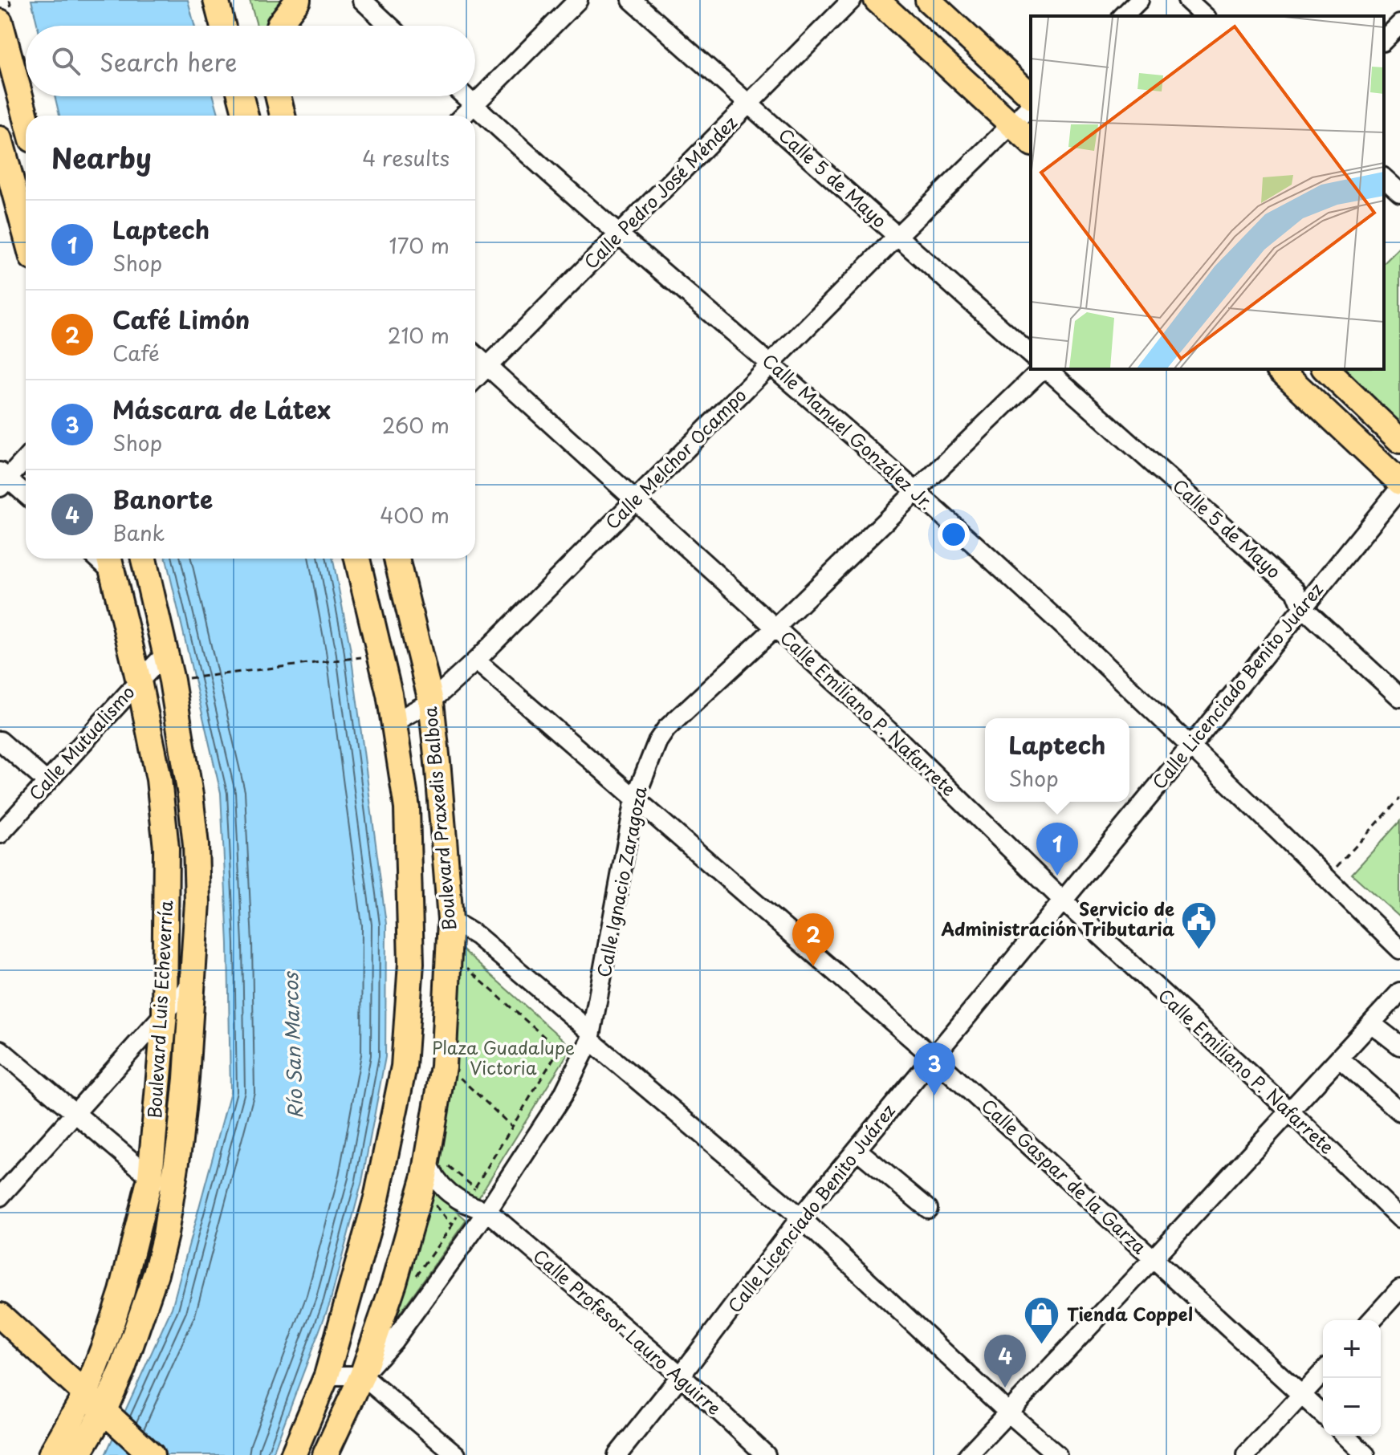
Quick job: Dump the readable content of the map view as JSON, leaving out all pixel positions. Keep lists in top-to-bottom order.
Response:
{
  "streets": {
    "main road": ["Boulevard Praxedis Balboa", "Boulevard Luis Echeverría"],
    "street": [
      "Calle 5 de Mayo",
      "Calle Pedro José Méndez",
      "Calle Manuel González Jr.",
      "Calle Melchor Ocampo",
      "Calle Licenciado Benito Juárez",
      "Calle Emiliano P. Nafarrete",
      "Calle Mutualismo",
      "Calle Ignacio Zaragoza",
      "Calle Gaspar de la Garza",
      "Calle Profesor Lauro Aguirre"
    ]
  },
  "crossings": [
    ["Calle 5 de Mayo", "Calle Pedro José Méndez"],
    ["Calle 5 de Mayo", "Calle Melchor Ocampo"],
    ["Calle 5 de Mayo", "Calle Licenciado Benito Juárez"],
    ["Calle Pedro José Méndez", "Calle Manuel González Jr."],
    ["Calle Pedro José Méndez", "Calle Emiliano P. Nafarrete"],
    ["Calle Manuel González Jr.", "Calle Melchor Ocampo"],
    ["Calle Manuel González Jr.", "Calle Licenciado Benito Juárez"],
    ["Calle Manuel González Jr.", "Calle Ignacio Zaragoza"],
    ["Calle Melchor Ocampo", "Calle Emiliano P. Nafarrete"],
    ["Calle Melchor Ocampo", "Boulevard Praxedis Balboa"],
    ["Calle Melchor Ocampo", "Calle Gaspar de la Garza"],
    ["Calle Licenciado Benito Juárez", "Calle Emiliano P. Nafarrete"],
    ["Calle Licenciado Benito Juárez", "Calle Gaspar de la Garza"],
    ["Calle Licenciado Benito Juárez", "Calle Profesor Lauro Aguirre"],
    ["Calle Emiliano P. Nafarrete", "Calle Ignacio Zaragoza"],
    ["Calle Mutualismo", "Boulevard Luis Echeverría"],
    ["Boulevard Praxedis Balboa", "Calle Ignacio Zaragoza"],
    ["Boulevard Praxedis Balboa", "Calle Profesor Lauro Aguirre"],
    ["Calle Ignacio Zaragoza", "Calle Gaspar de la Garza"],
    ["Calle Ignacio Zaragoza", "Calle Profesor Lauro Aguirre"]
  ],
  "water": ["Río San Marcos"],
  "parks": ["Plaza Guadalupe Victoria"],
  "places": {
    "public building": ["Servicio de Administración Tributaria"],
    "shop": ["Tienda Coppel"]
  },
  "page": {
    "search": "Search here",
    "heading": ["Nearby", "4 results"],
    "list": [
      {
        "mark": "1",
        "name": "Laptech",
        "note": "Shop",
        "value": "170 m"
      },
      {
        "mark": "2",
        "name": "Café Limón",
        "note": "Café",
        "value": "210 m"
      },
      {
        "mark": "3",
        "name": "Máscara de Látex",
        "note": "Shop",
        "value": "260 m"
      },
      {
        "mark": "4",
        "name": "Banorte",
        "note": "Bank",
        "value": "400 m"
      }
    ],
    "popup": ["Laptech", "Shop"],
    "pins": [
      "1",
      "2",
      "3",
      "4"
    ],
    "map_buttons": ["+", "−"]
  }
}
